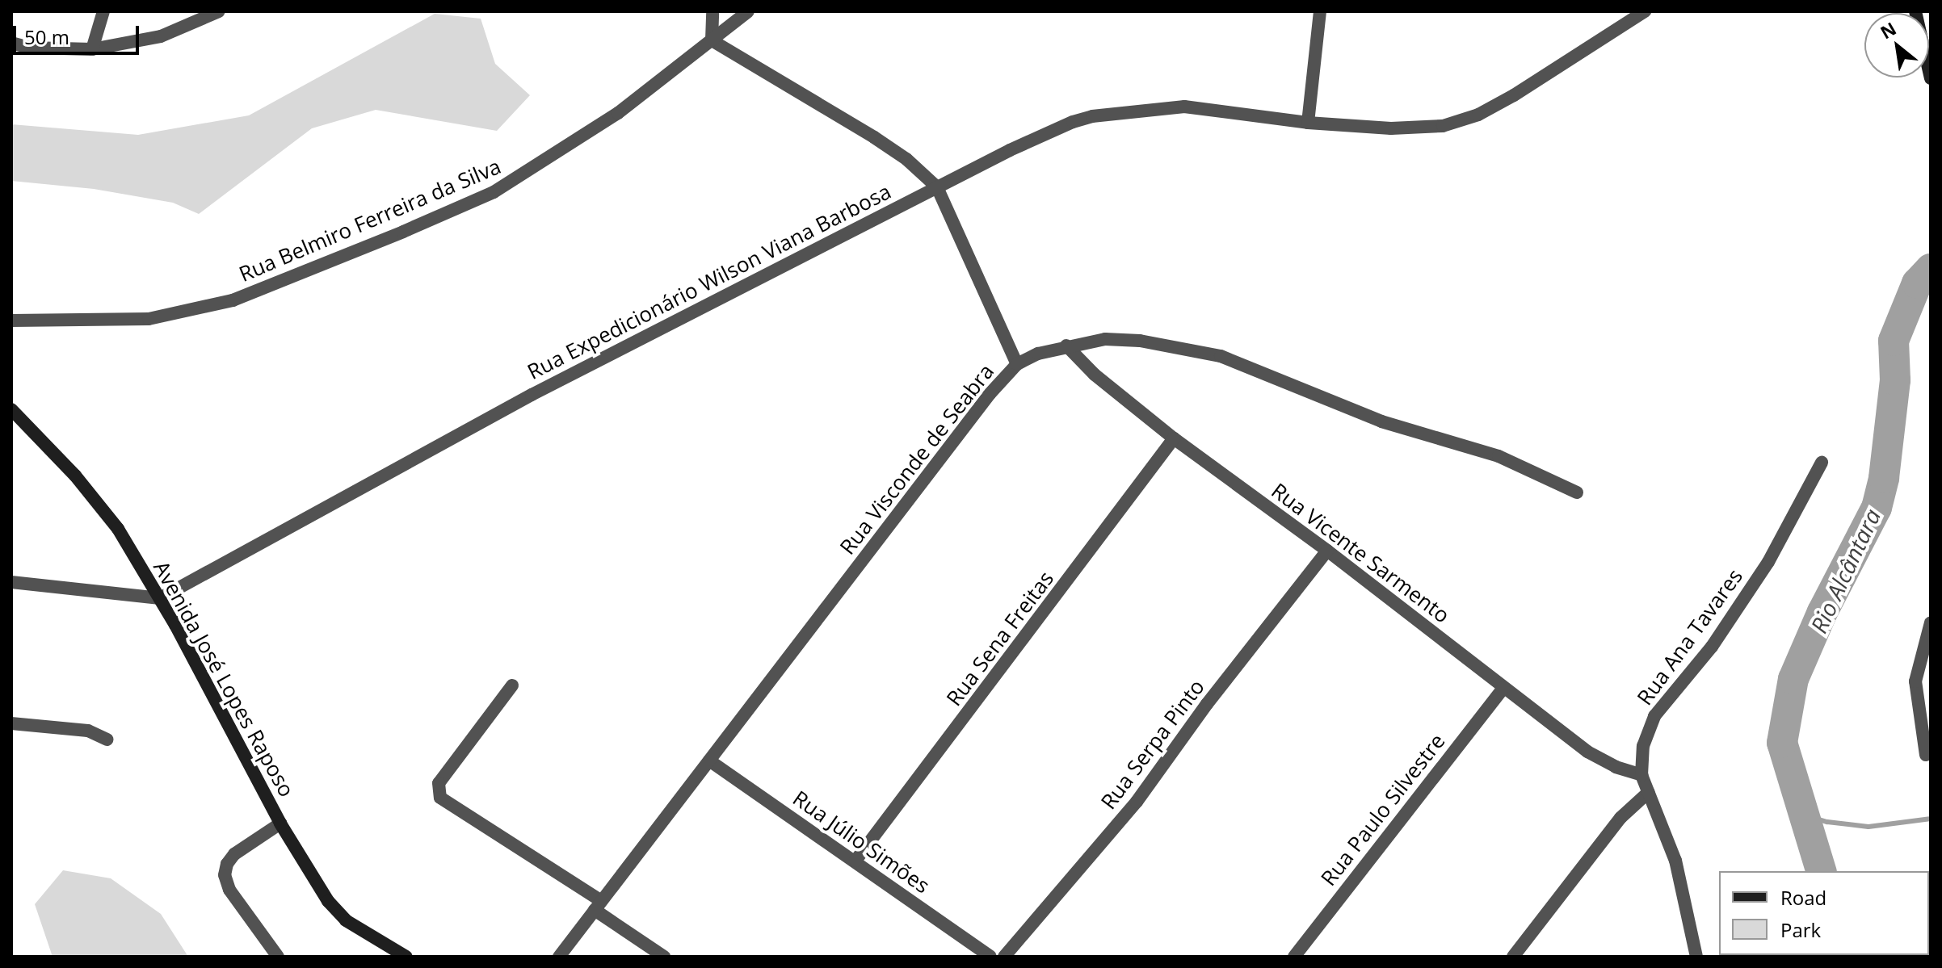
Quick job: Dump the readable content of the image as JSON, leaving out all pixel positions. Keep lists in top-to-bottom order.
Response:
{
  "streets": {
    "street": [
      "Rua Belmiro Ferreira da Silva",
      "Rua Expedicionário Wilson Viana Barbosa",
      "Rua Visconde de Seabra",
      "Rua Vicente Sarmento",
      "Rua Ana Tavares",
      "Rua Sena Freitas",
      "Avenida José Lopes Raposo",
      "Rua Serpa Pinto",
      "Rua Paulo Silvestre",
      "Rua Júlio Simões"
    ]
  },
  "crossings": [
    ["Rua Expedicionário Wilson Viana Barbosa", "Avenida José Lopes Raposo"],
    ["Rua Visconde de Seabra", "Rua Vicente Sarmento"],
    ["Rua Visconde de Seabra", "Rua Júlio Simões"],
    ["Rua Vicente Sarmento", "Rua Ana Tavares"],
    ["Rua Vicente Sarmento", "Rua Sena Freitas"],
    ["Rua Vicente Sarmento", "Rua Serpa Pinto"],
    ["Rua Vicente Sarmento", "Rua Paulo Silvestre"],
    ["Rua Sena Freitas", "Rua Júlio Simões"]
  ],
  "water": ["Rio Alcântara"],
  "legend": ["Road", "Park"],
  "scale_bar": "50 m",
  "north": "top left"
}
